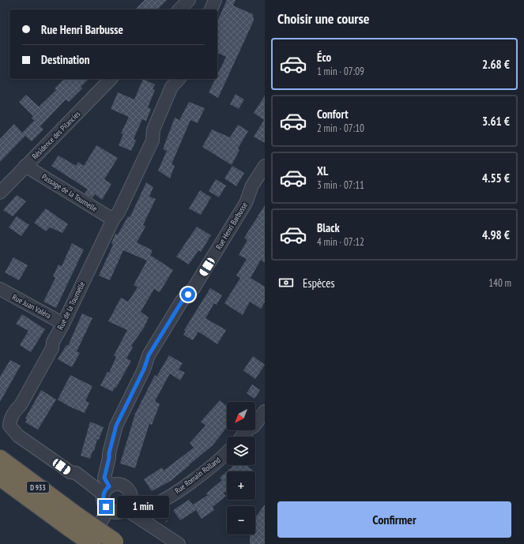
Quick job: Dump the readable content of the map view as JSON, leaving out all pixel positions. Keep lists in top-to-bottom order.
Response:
{
  "streets": {
    "highway": ["D 933"],
    "street": [
      "Résidence des Pilancies",
      "Passage de la Tournelle",
      "Rue Henri Barbusse",
      "Rue de la Tournelle",
      "Rue Juan Valéra",
      "Rue Romain Rolland"
    ]
  },
  "crossings": [
    ["Résidence des Pilancies", "Passage de la Tournelle"],
    ["Passage de la Tournelle", "Rue de la Tournelle"],
    ["Rue Henri Barbusse", "Rue de la Tournelle"],
    ["Rue Henri Barbusse", "Rue Romain Rolland"],
    ["Rue de la Tournelle", "Rue Juan Valéra"],
    ["Rue de la Tournelle", "Rue Romain Rolland"]
  ],
  "north": "bottom left",
  "page": {
    "heading": "Choisir une course",
    "banner": ["Rue Henri Barbusse", "Destination"],
    "list": [
      {
        "name": "Éco",
        "note": "1 min · 07:09",
        "value": "2.68 €"
      },
      {
        "name": "Confort",
        "note": "2 min · 07:10",
        "value": "3.61 €"
      },
      {
        "name": "XL",
        "note": "3 min · 07:11",
        "value": "4.55 €"
      },
      {
        "name": "Black",
        "note": "4 min · 07:12",
        "value": "4.98 €"
      }
    ],
    "pay": ["Espèces", "140 m"],
    "map_buttons": ["+", "−"],
    "buttons": "Confirmer",
    "bubble": "1 min"
  }
}
